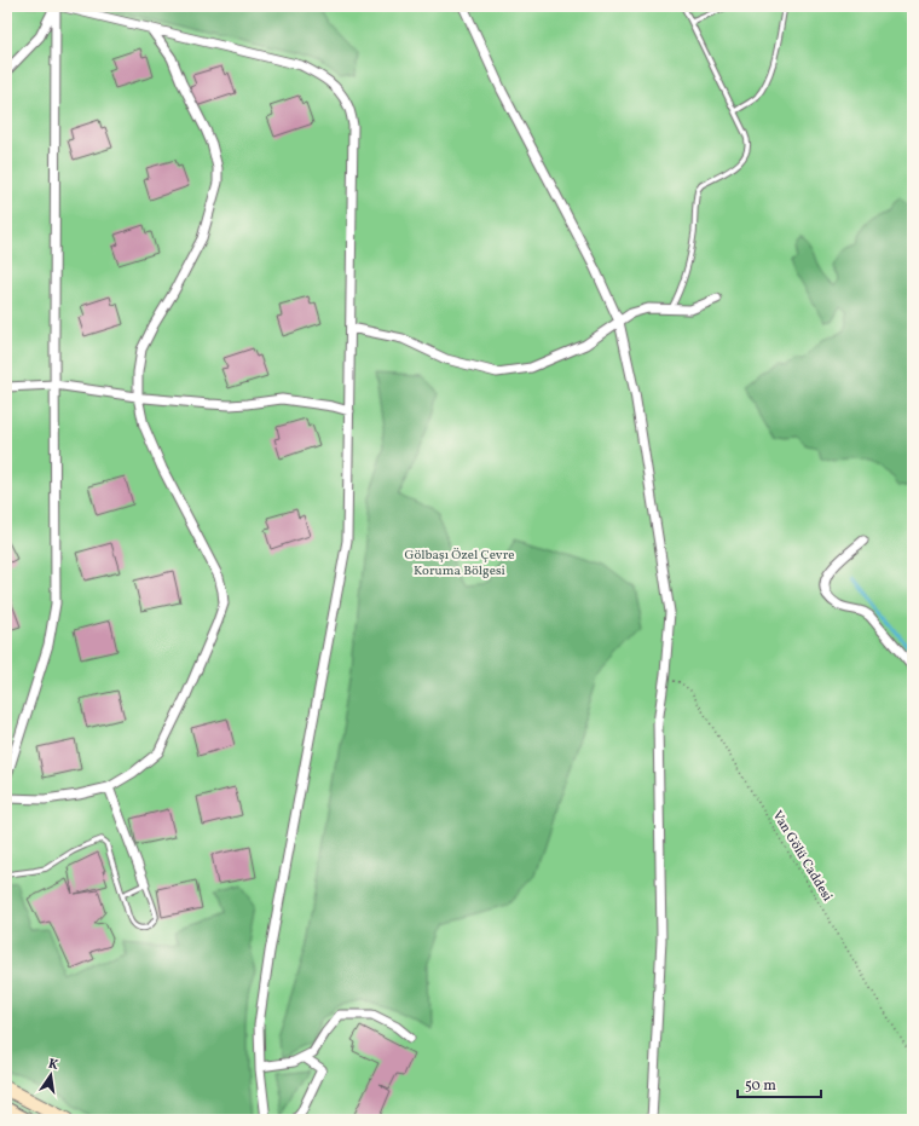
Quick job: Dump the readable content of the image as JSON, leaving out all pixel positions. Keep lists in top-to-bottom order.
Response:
{
  "streets": {
    "path": ["Van Gölü Caddesi"]
  },
  "parks": ["Gölbaşı Özel Çevre Koruma Bölgesi"],
  "scale_bar": "50 m",
  "north": "top"
}
